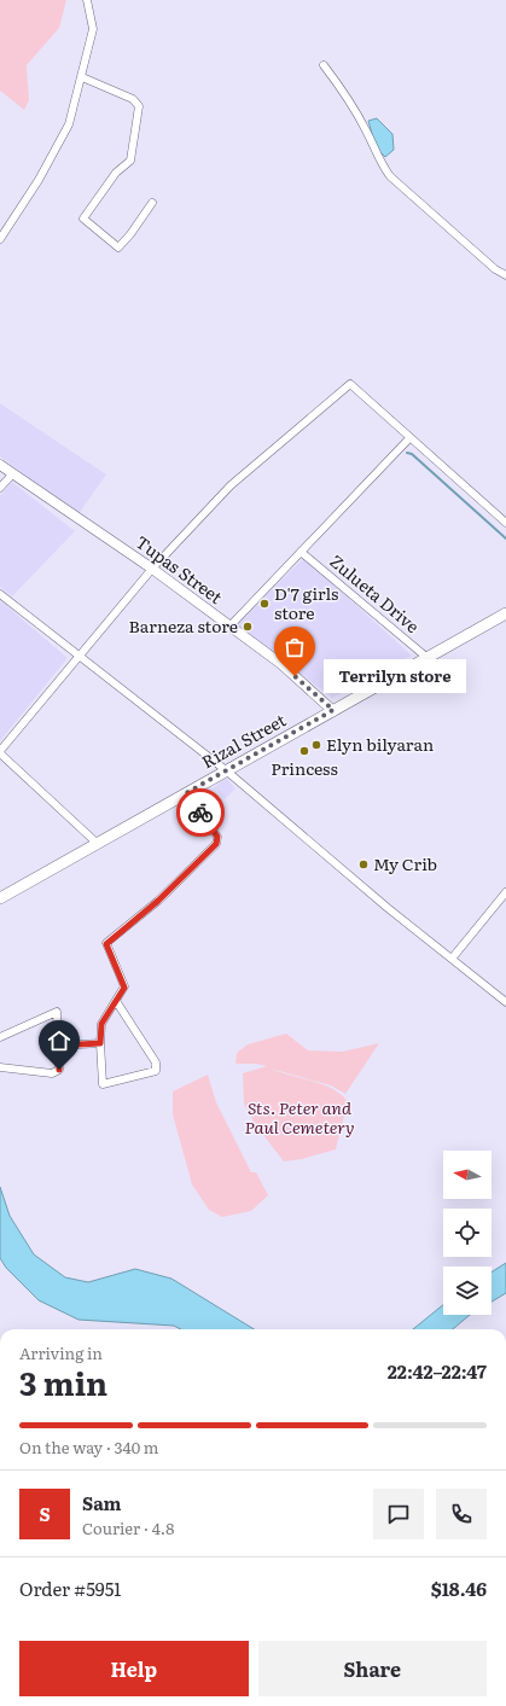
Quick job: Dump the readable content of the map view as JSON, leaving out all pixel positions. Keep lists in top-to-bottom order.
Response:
{
  "streets": {
    "main road": ["Rizal Street"],
    "street": ["Tupas Street", "Zulueta Drive"]
  },
  "crossings": [
    ["Tupas Street", "Rizal Street"],
    ["Zulueta Drive", "Rizal Street"]
  ],
  "parks": ["Sts. Peter and Paul Cemetery"],
  "places": [
    "D'7 girls store",
    "Barneza store",
    "Terrilyn store",
    "Elyn bilyaran",
    "Princess",
    "My Crib"
  ],
  "north": "left",
  "page": {
    "bubble": "Terrilyn store",
    "heading": ["3 min", "Arriving in", "22:42–22:47"],
    "panel": [
      "Sam",
      "Courier · 4.8",
      "Order #5951",
      "$18.46"
    ],
    "bar": "On the way · 340 m",
    "round": "S",
    "buttons": ["Help", "Share"]
  }
}
